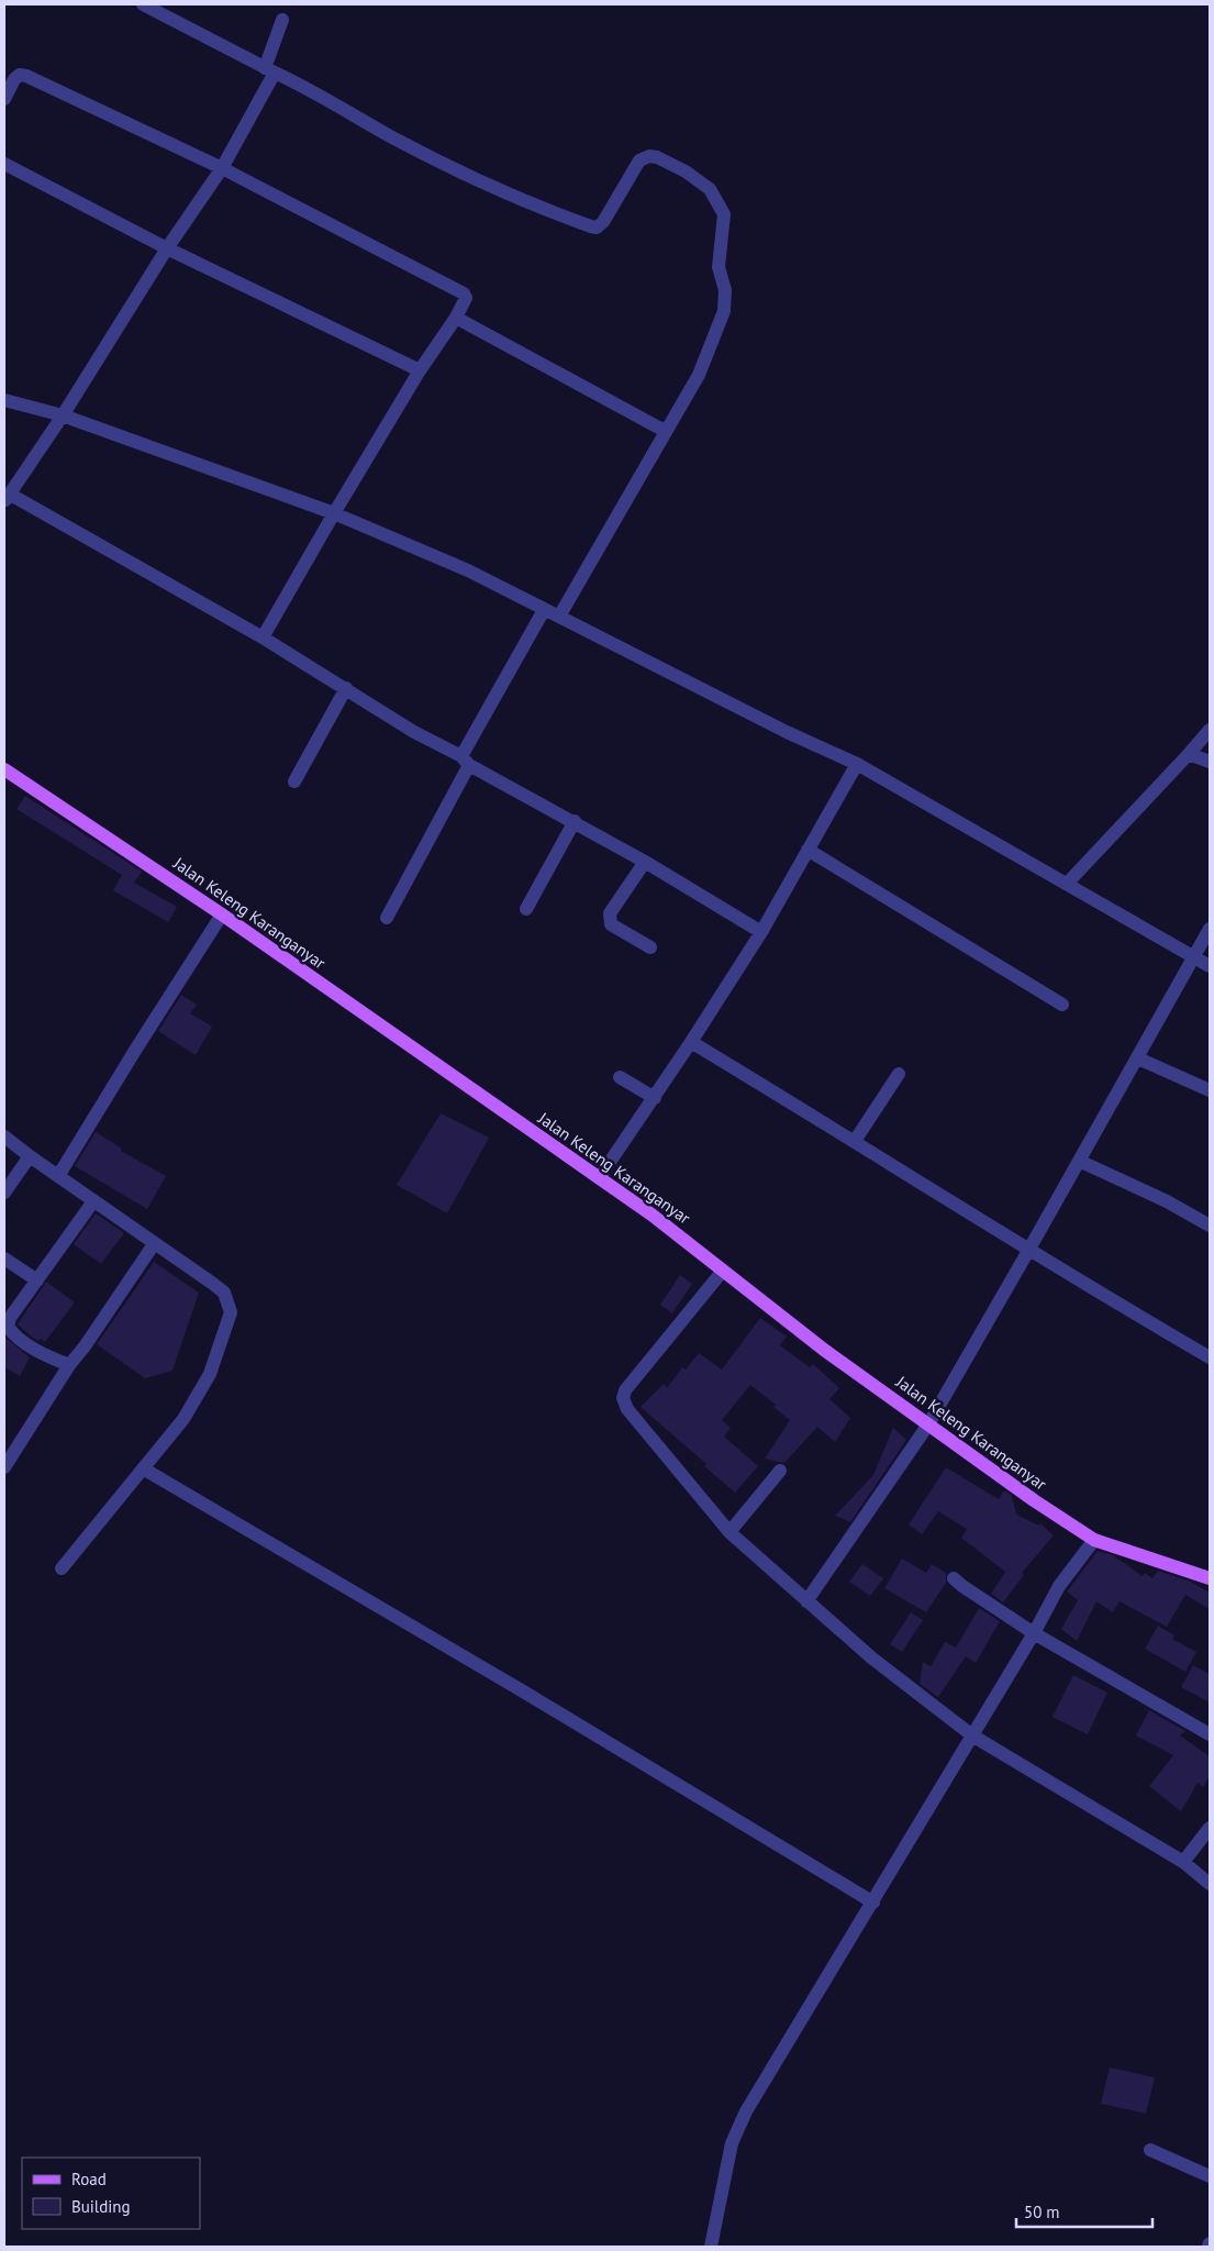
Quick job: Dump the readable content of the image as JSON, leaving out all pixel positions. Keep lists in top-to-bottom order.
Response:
{
  "streets": {
    "main road": ["Jalan Keleng Karanganyar"]
  },
  "legend": ["Road", "Building"],
  "scale_bar": "50 m"
}
